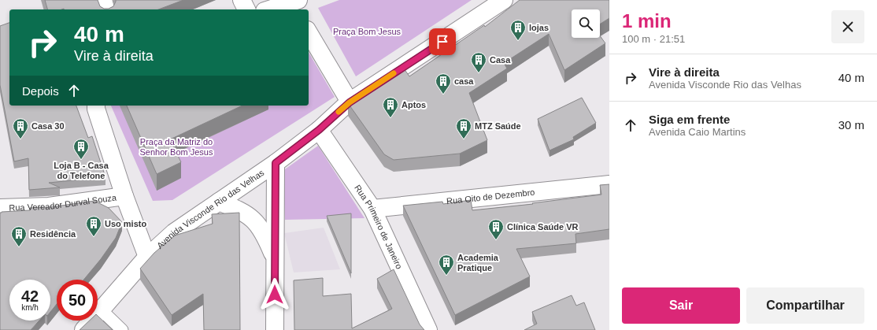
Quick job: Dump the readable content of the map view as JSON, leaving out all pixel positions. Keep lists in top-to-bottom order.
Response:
{
  "streets": {
    "main road": [
      "Rua Oito de Dezembro",
      "Rua Vereador Durval Souza",
      "Avenida Visconde Rio das Velhas",
      "Rua Primeiro de Janeiro"
    ]
  },
  "crossings": [
    ["Rua Oito de Dezembro", "Rua Primeiro de Janeiro"],
    ["Avenida Visconde Rio das Velhas", "Rua Primeiro de Janeiro"]
  ],
  "parks": ["Praça Bom Jesus", "Praça da Matriz do Senhor Bom Jesus"],
  "places": {
    "building": [
      "lojas",
      "Casa",
      "casa",
      "Aptos",
      "Casa 30",
      "MTZ Saúde",
      "Loja B - Casa do Telefone",
      "Uso misto",
      "Clínica Saúde VR",
      "Residência",
      "Academia Pratique"
    ]
  },
  "page": {
    "heading": ["1 min", "100 m · 21:51"],
    "turn": ["40 m", "Vire à direita"],
    "list": [
      {
        "name": "Vire à direita",
        "note": "Avenida Visconde Rio das Velhas",
        "value": "40 m"
      },
      {
        "name": "Siga em frente",
        "note": "Avenida Caio Martins",
        "value": "30 m"
      }
    ],
    "then": "Depois",
    "speed": "42 km/h",
    "limit": "50",
    "buttons": ["Sair", "Compartilhar"]
  }
}
